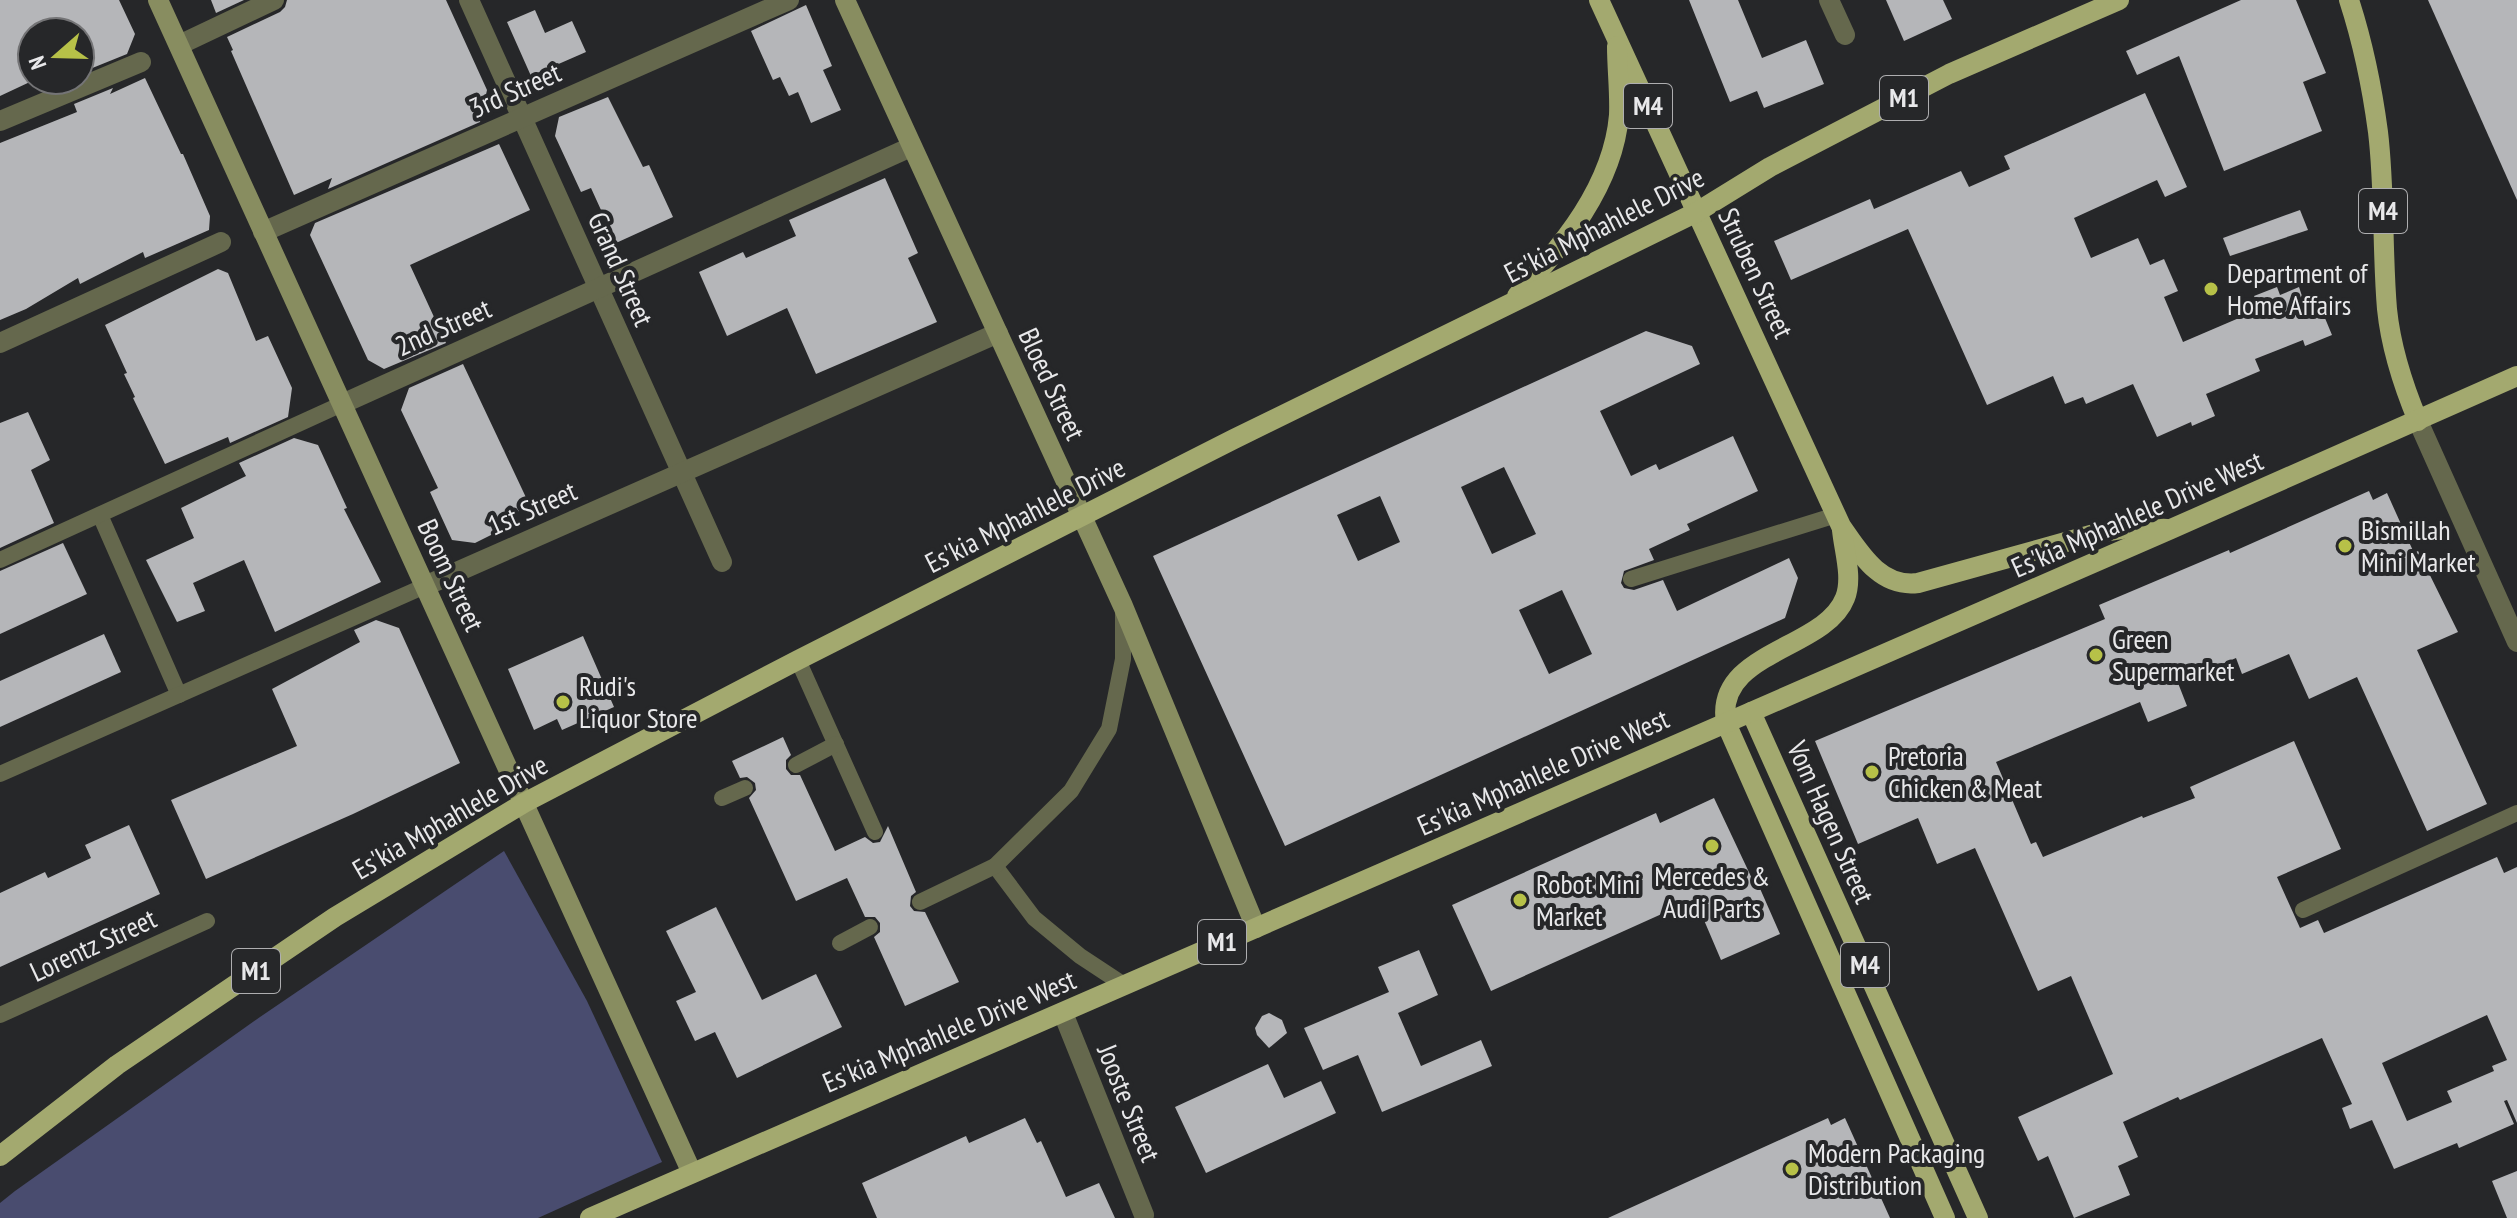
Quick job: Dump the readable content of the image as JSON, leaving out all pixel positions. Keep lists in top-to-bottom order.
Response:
{
  "streets": {
    "main road": [
      "M1",
      "M4",
      "Es'kia Mphahlele Drive",
      "Struben Street",
      "Bloed Street",
      "Es'kia Mphahlele Drive West",
      "Boom Street",
      "Vom Hagen Street"
    ],
    "street": [
      "3rd Street",
      "Grand Street",
      "2nd Street",
      "1st Street",
      "Jooste Street"
    ],
    "lane": ["Lorentz Street"]
  },
  "crossings": [
    ["3rd Street", "Grand Street"],
    ["3rd Street", "Boom Street"],
    ["M4", "Es'kia Mphahlele Drive West"],
    ["Es'kia Mphahlele Drive", "Struben Street"],
    ["Es'kia Mphahlele Drive", "Bloed Street"],
    ["Es'kia Mphahlele Drive", "Boom Street"],
    ["Grand Street", "2nd Street"],
    ["Grand Street", "1st Street"],
    ["2nd Street", "Bloed Street"],
    ["2nd Street", "Boom Street"],
    ["Bloed Street", "1st Street"],
    ["Bloed Street", "Es'kia Mphahlele Drive West"],
    ["1st Street", "Boom Street"],
    ["Es'kia Mphahlele Drive West", "Boom Street"],
    ["Es'kia Mphahlele Drive West", "Vom Hagen Street"],
    ["Es'kia Mphahlele Drive West", "Jooste Street"]
  ],
  "places": [
    "Department of Home Affairs",
    "Bismillah Mini Market",
    "Green Supermarket",
    "Rudi's Liquor Store",
    "Pretoria Chicken & Meat",
    "Mercedes & Audi Parts",
    "Robot Mini Market",
    "Modern Packaging Distribution"
  ],
  "north": "left"
}
